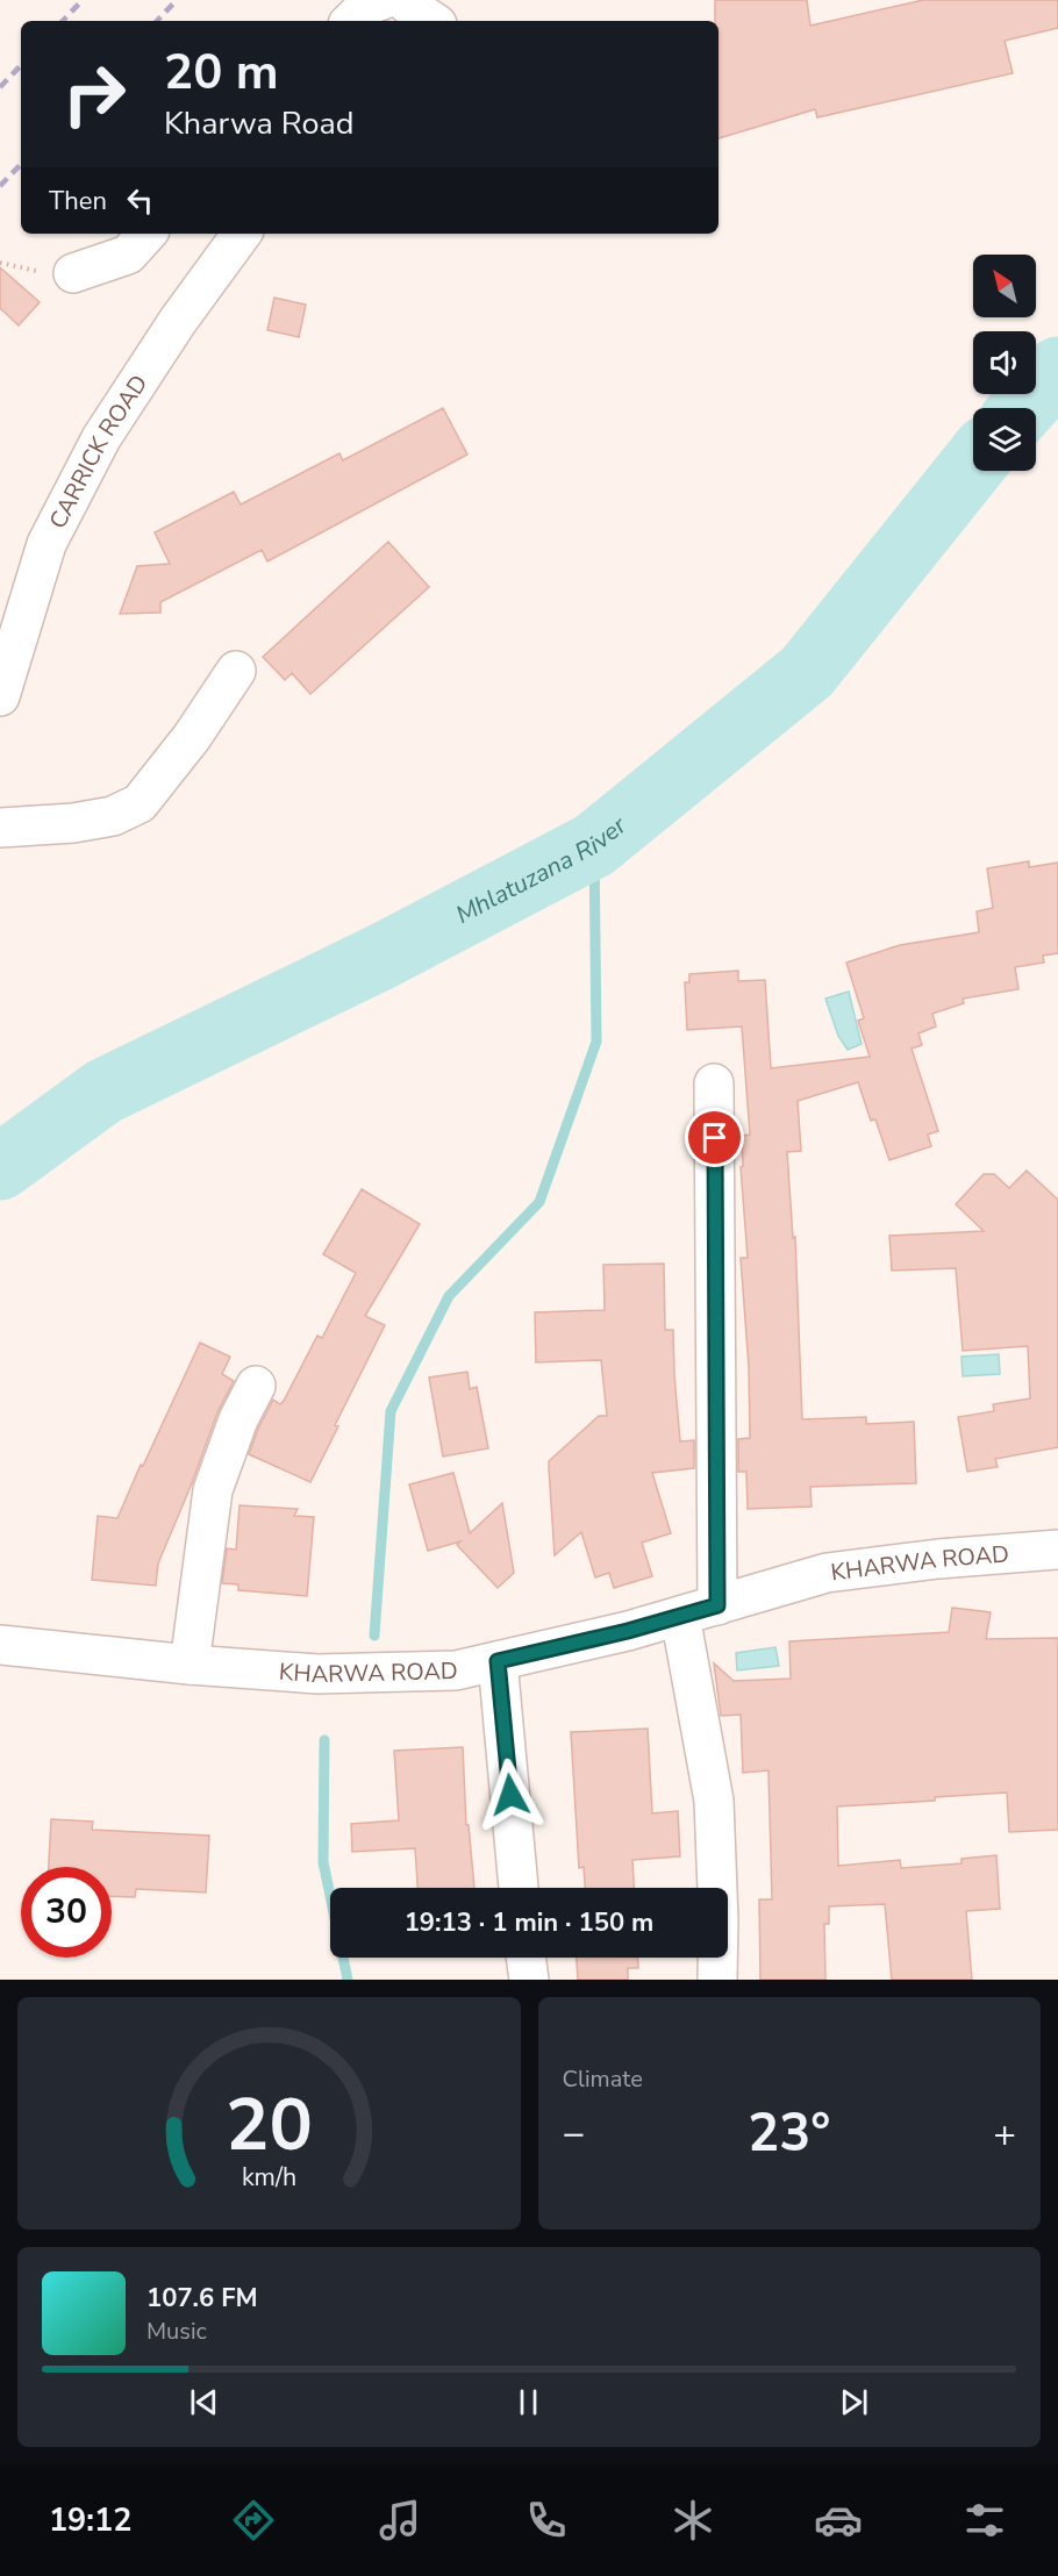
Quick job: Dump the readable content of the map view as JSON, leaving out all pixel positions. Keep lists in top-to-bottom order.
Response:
{
  "streets": {
    "street": ["CARRICK ROAD", "KHARWA ROAD"]
  },
  "water": ["Mhlatuzana River"],
  "north": "top left",
  "page": {
    "turn": ["20 m", "Kharwa Road"],
    "then": "Then",
    "limit": "30",
    "trip": "19:13 · 1 min · 150 m",
    "tile": "Climate",
    "heat": ["−", "23°", "+"],
    "song": ["107.6 FM", "Music"],
    "tabs": "19:12",
    "gauge": ["20", "km/h"]
  }
}
